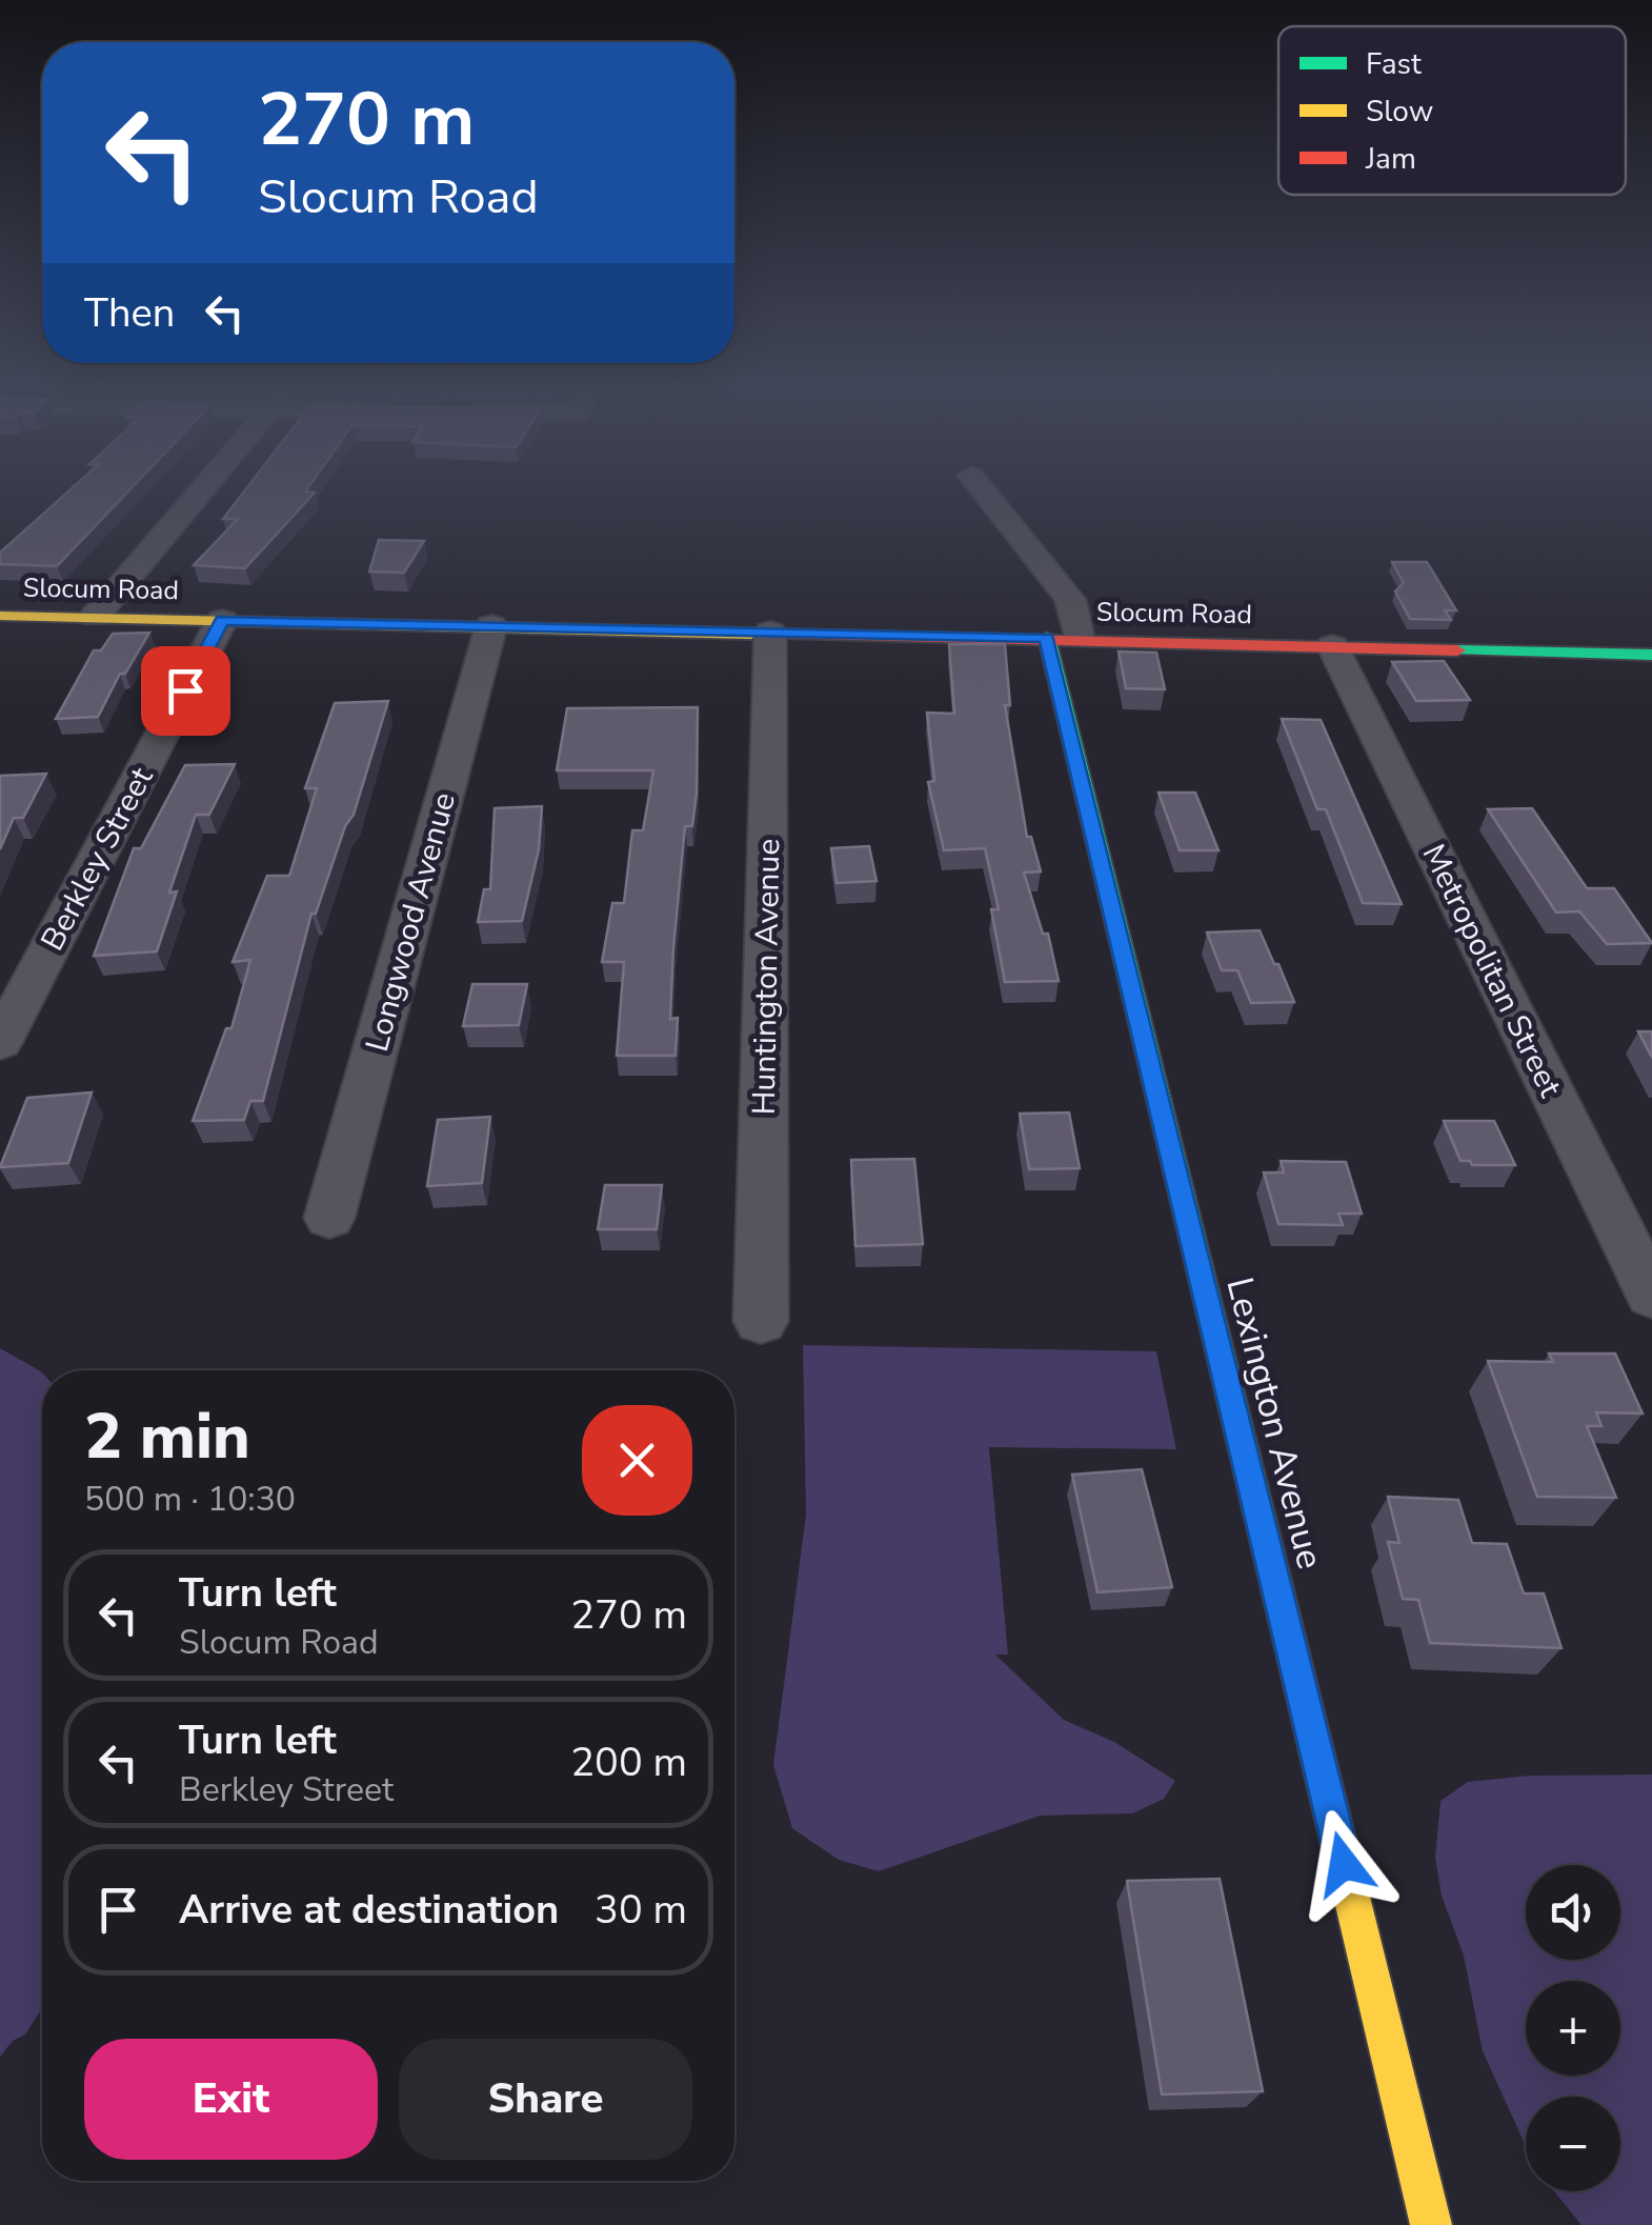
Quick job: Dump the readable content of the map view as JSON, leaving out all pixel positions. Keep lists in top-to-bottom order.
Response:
{
  "streets": {
    "main road": ["Slocum Road", "Lexington Avenue"],
    "street": [
      "Berkley Street",
      "Longwood Avenue",
      "Metropolitan Street",
      "Huntington Avenue"
    ]
  },
  "crossings": [
    ["Slocum Road", "Berkley Street"],
    ["Slocum Road", "Longwood Avenue"],
    ["Slocum Road", "Metropolitan Street"],
    ["Slocum Road", "Huntington Avenue"],
    ["Slocum Road", "Lexington Avenue"]
  ],
  "legend": ["Fast", "Slow", "Jam"],
  "page": {
    "turn": ["270 m", "Slocum Road"],
    "then": "Then",
    "heading": ["2 min", "500 m · 10:30"],
    "list": [
      {
        "name": "Turn left",
        "note": "Slocum Road",
        "value": "270 m"
      },
      {
        "name": "Turn left",
        "note": "Berkley Street",
        "value": "200 m"
      },
      {
        "name": "Arrive at destination",
        "value": "30 m"
      }
    ],
    "map_buttons": ["+", "−"],
    "buttons": ["Exit", "Share"]
  }
}
